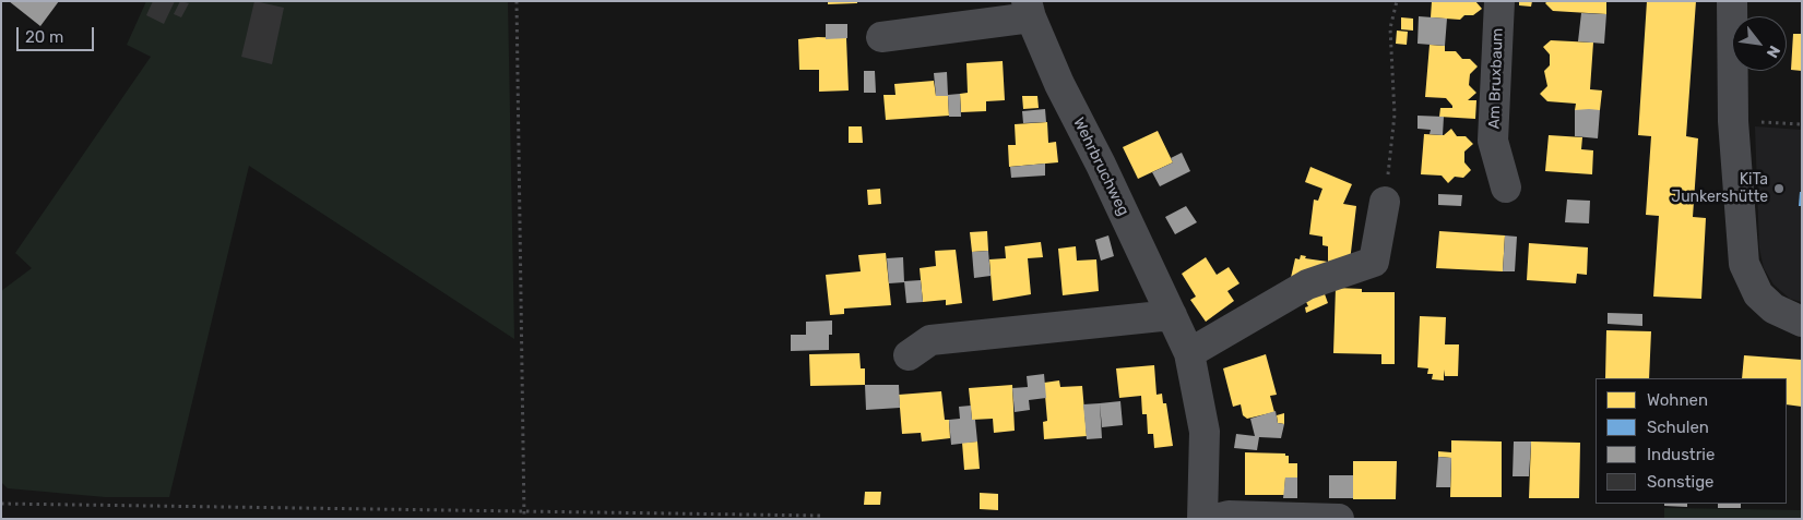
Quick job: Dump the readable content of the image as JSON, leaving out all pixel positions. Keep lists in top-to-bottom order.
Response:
{
  "streets": {
    "street": ["Am Bruxbaum", "Wehrbruchweg"]
  },
  "places": ["KiTa Junkershütte"],
  "legend": [
    "Wohnen",
    "Schulen",
    "Industrie",
    "Sonstige"
  ],
  "scale_bar": "20 m",
  "north": "bottom right"
}
